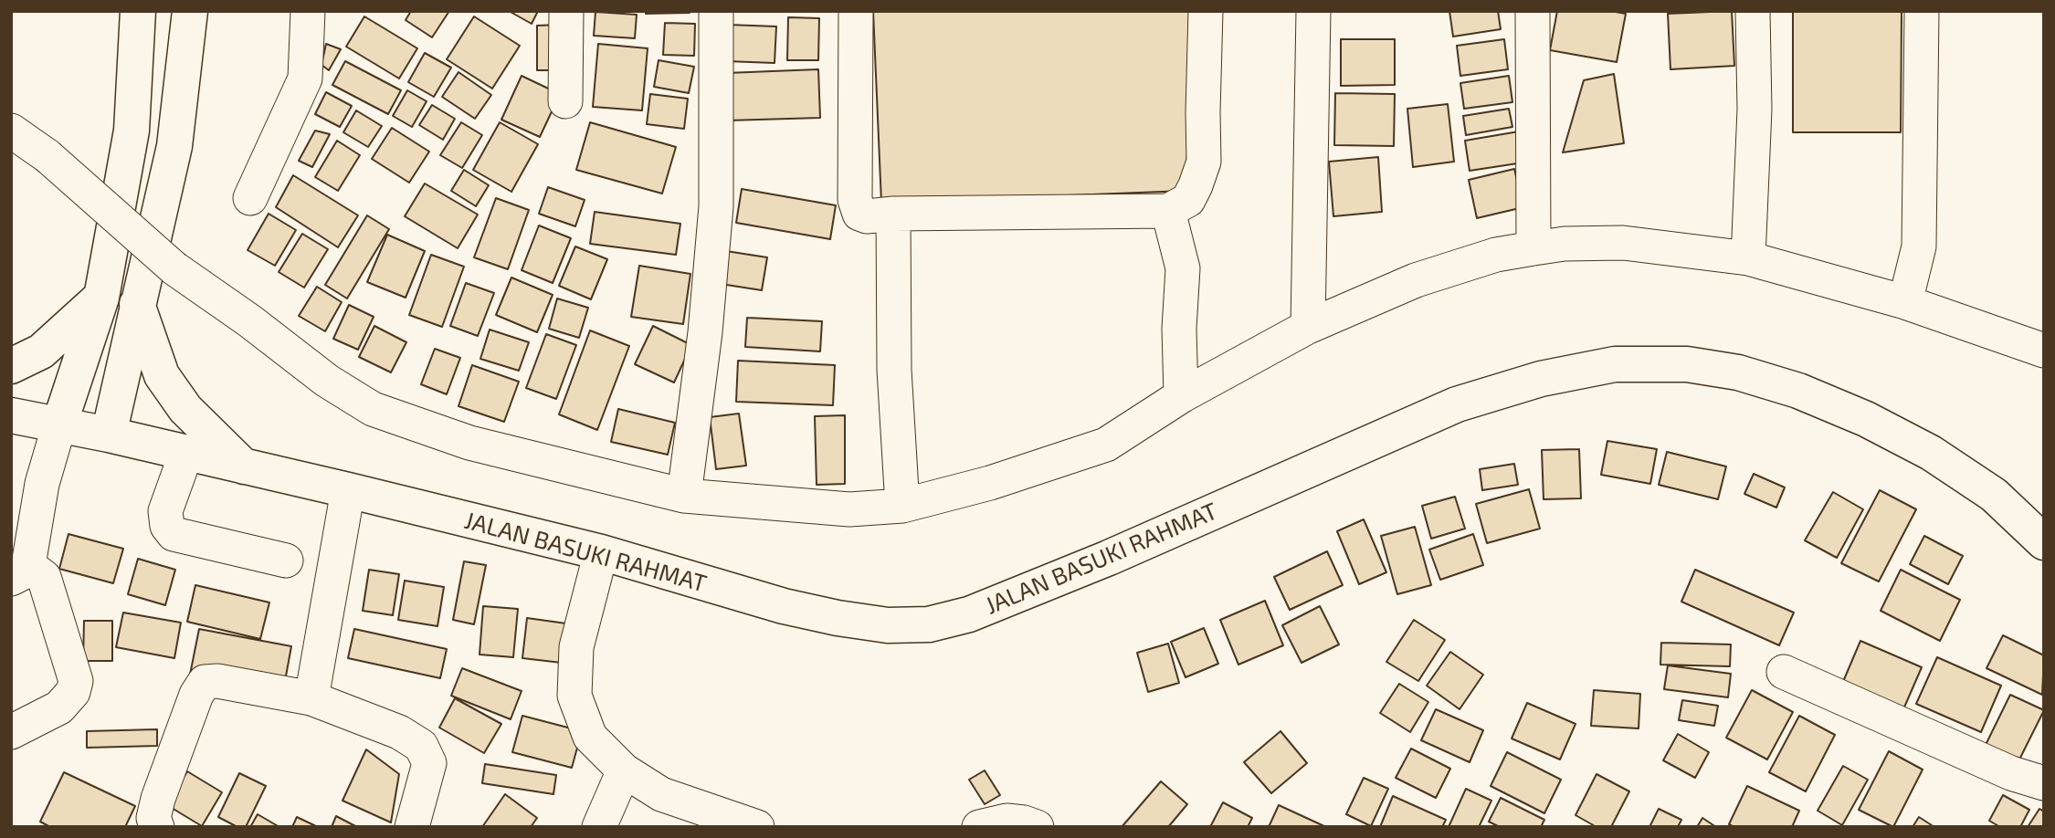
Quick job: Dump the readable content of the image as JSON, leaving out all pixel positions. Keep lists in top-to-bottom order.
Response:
{
  "streets": {
    "highway": ["JALAN BASUKI RAHMAT"]
  }
}
